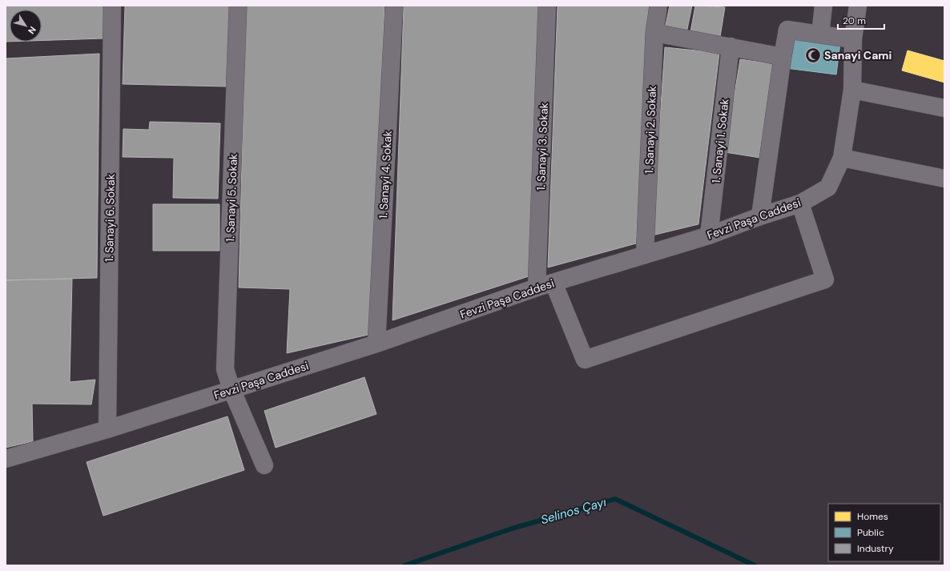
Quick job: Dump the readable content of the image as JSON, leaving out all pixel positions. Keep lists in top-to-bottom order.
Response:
{
  "streets": {
    "street": [
      "1. Sanayi 2. Sokak",
      "1. Sanayi 1. Sokak",
      "1. Sanayi 3. Sokak",
      "1. Sanayi 4. Sokak",
      "1. Sanayi 5. Sokak",
      "1. Sanayi 6. Sokak",
      "Fevzi Paşa Caddesi"
    ]
  },
  "crossings": [
    ["1. Sanayi 2. Sokak", "Fevzi Paşa Caddesi"],
    ["1. Sanayi 1. Sokak", "Fevzi Paşa Caddesi"],
    ["1. Sanayi 3. Sokak", "Fevzi Paşa Caddesi"],
    ["1. Sanayi 4. Sokak", "Fevzi Paşa Caddesi"],
    ["1. Sanayi 5. Sokak", "Fevzi Paşa Caddesi"],
    ["1. Sanayi 6. Sokak", "Fevzi Paşa Caddesi"]
  ],
  "water": ["Selinos Çayı"],
  "places": {
    "mosque": ["Sanayi Cami"]
  },
  "legend": ["Homes", "Public", "Industry"],
  "scale_bar": "20 m",
  "north": "bottom right"
}
